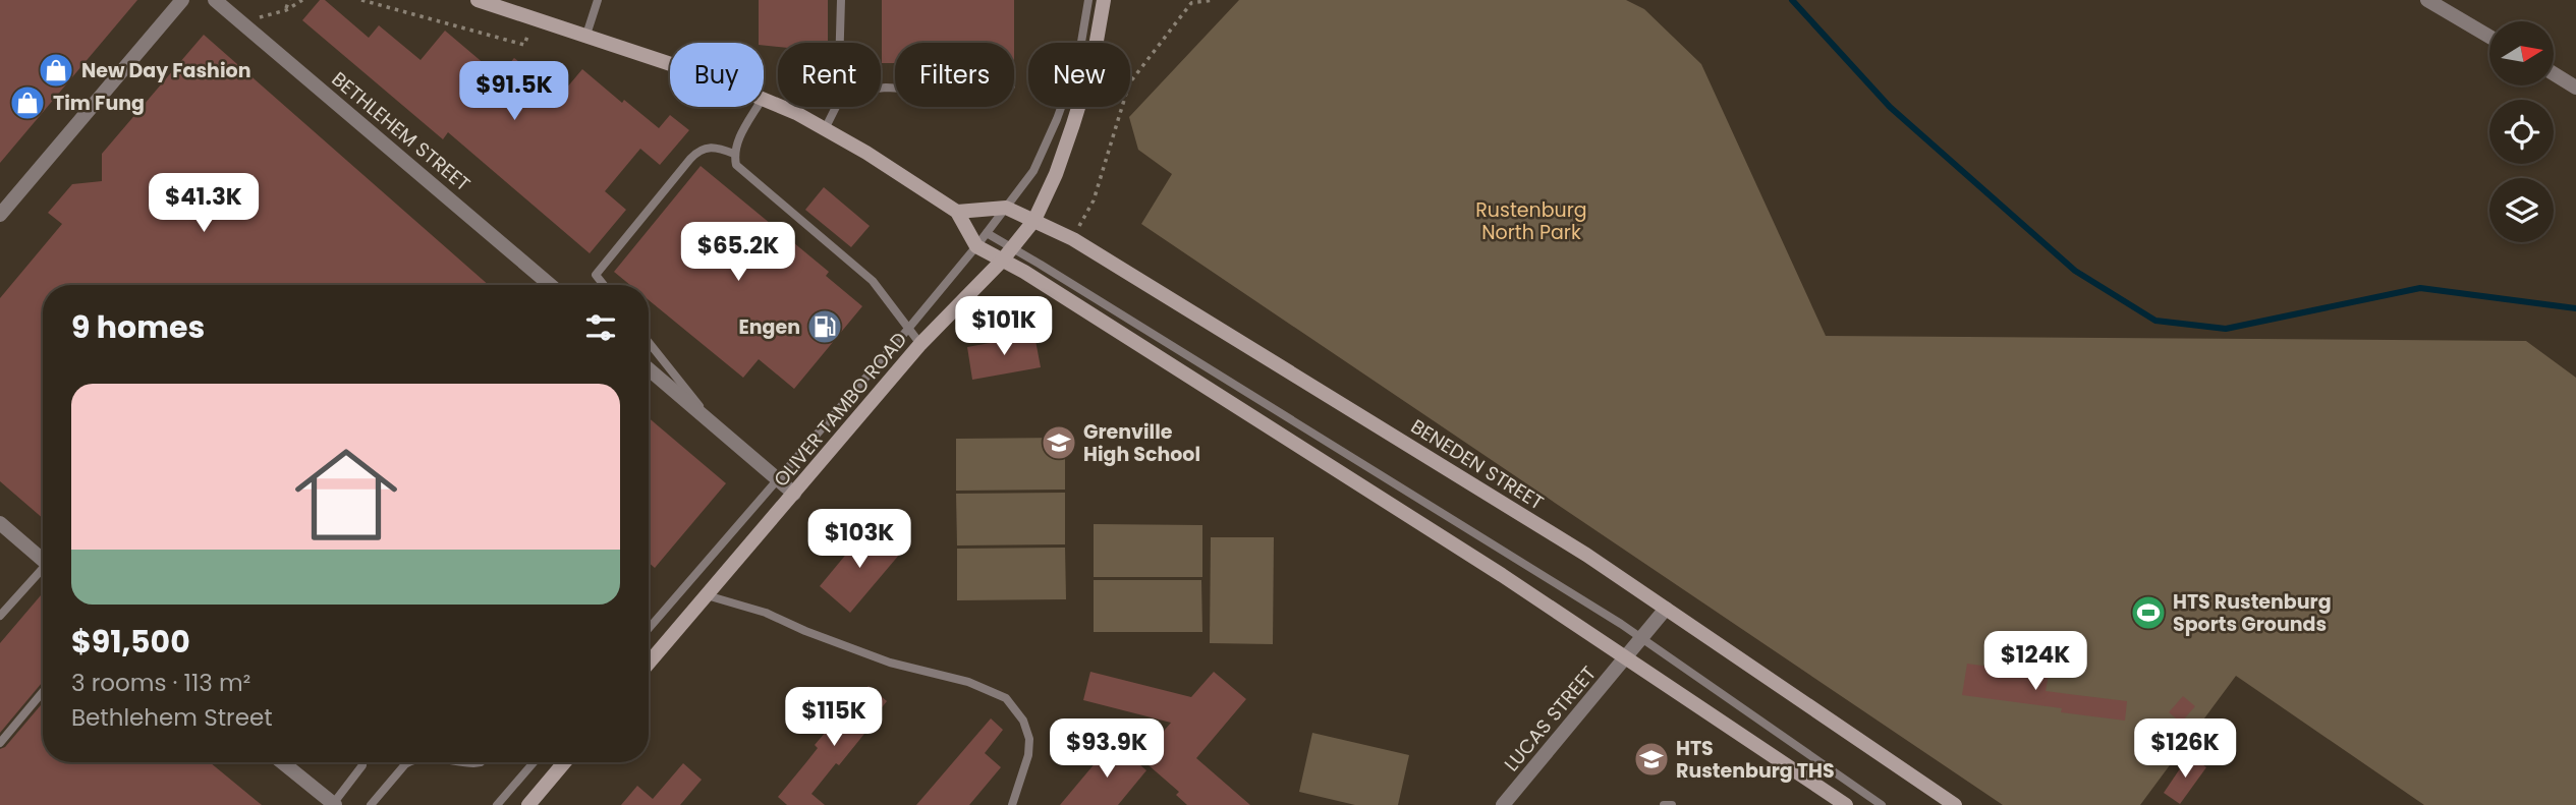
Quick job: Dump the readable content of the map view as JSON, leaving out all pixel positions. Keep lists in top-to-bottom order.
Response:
{
  "streets": {
    "main road": ["OLIVER TAMBO ROAD", "BENEDEN STREET"],
    "street": ["BETHLEHEM STREET", "LUCAS STREET"]
  },
  "crossings": [
    ["OLIVER TAMBO ROAD", "BENEDEN STREET"],
    ["BENEDEN STREET", "LUCAS STREET"]
  ],
  "parks": ["Rustenburg North Park"],
  "places": {
    "shop": ["New Day Fashion", "Tim Fung"],
    "fuel station": ["Engen"],
    "school or university": ["Grenville High School", "HTS Rustenburg THS"],
    "sports": ["HTS Rustenburg Sports Grounds"]
  },
  "north": "right",
  "page": {
    "chip": [
      "Buy",
      "Rent",
      "Filters",
      "New"
    ],
    "price": [
      "$91.5K",
      "$41.3K",
      "$65.2K",
      "$101K",
      "$103K",
      "$124K",
      "$115K",
      "$93.9K",
      "$126K"
    ],
    "heading": "9 homes",
    "list": [
      {
        "name": "$91,500",
        "note": "3 rooms · 113 m² · Bethlehem Street"
      }
    ]
  }
}
